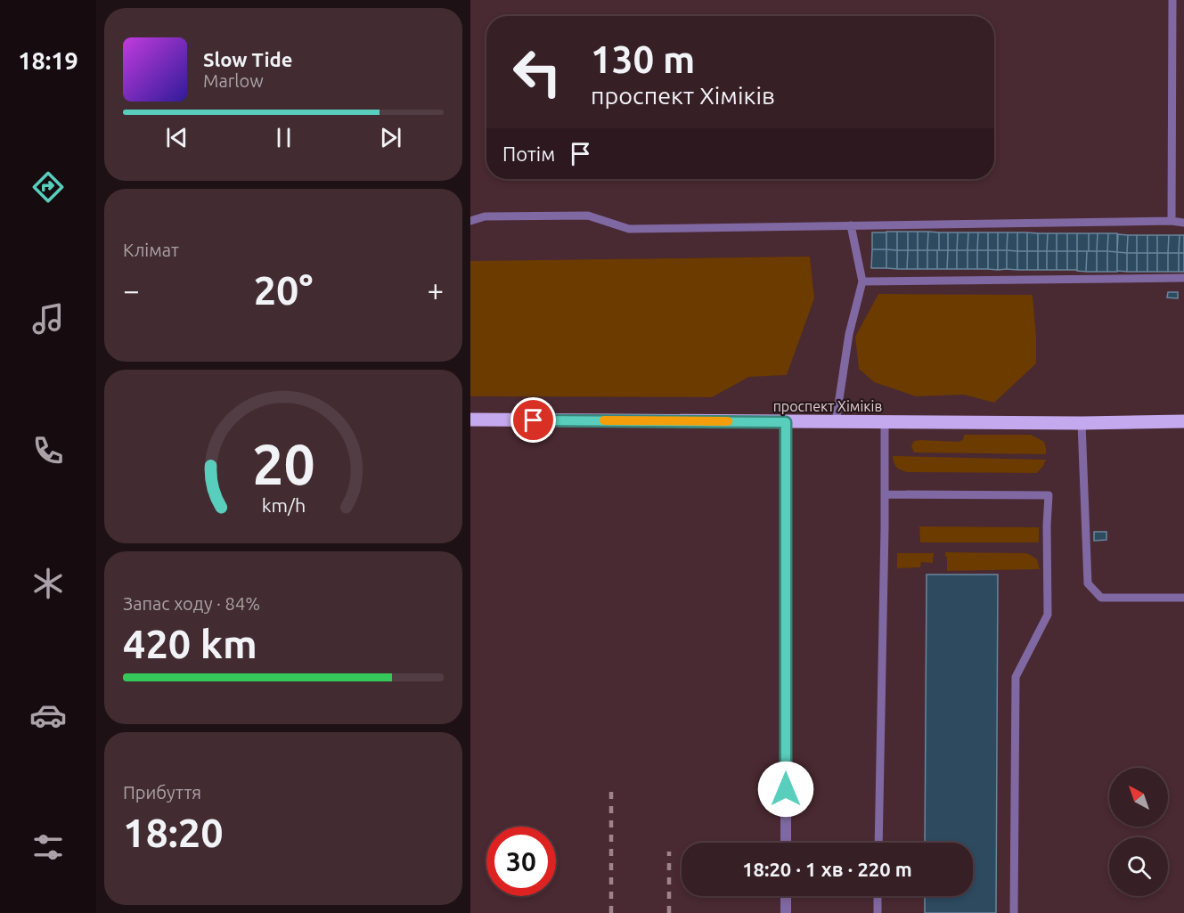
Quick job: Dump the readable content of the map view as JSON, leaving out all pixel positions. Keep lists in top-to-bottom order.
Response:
{
  "streets": {
    "main road": ["проспект Хіміків"]
  },
  "north": "top left",
  "page": {
    "tabs": "18:19",
    "turn": ["130 m", "проспект Хіміків"],
    "song": ["Slow Tide", "Marlow"],
    "then": "Потім",
    "tile": [
      "Клімат",
      ["Запас ходу · 84%", "420 km"],
      ["Прибуття", "18:20"]
    ],
    "heat": ["−", "20°", "+"],
    "limit": "30",
    "trip": "18:20 · 1 хв · 220 m",
    "gauge": ["20", "km/h"]
  }
}
